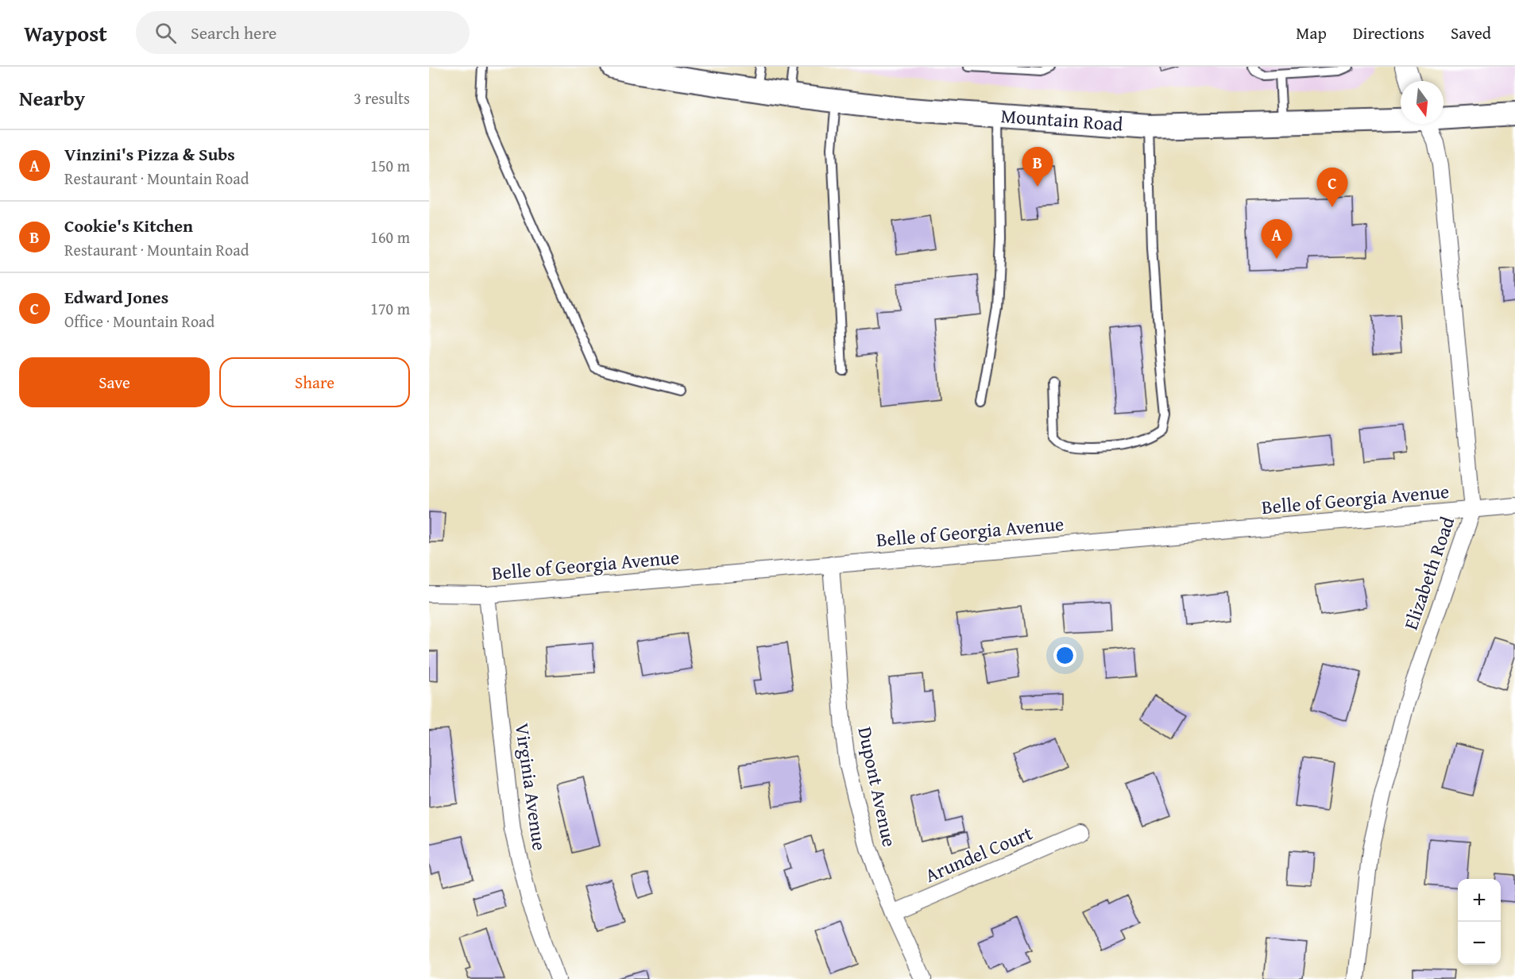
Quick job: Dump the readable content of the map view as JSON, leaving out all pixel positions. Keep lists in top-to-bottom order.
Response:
{
  "streets": {
    "main road": ["Mountain Road"],
    "street": [
      "Belle of Georgia Avenue",
      "Elizabeth Road",
      "Virginia Avenue",
      "Dupont Avenue",
      "Arundel Court"
    ]
  },
  "crossings": [
    ["Belle of Georgia Avenue", "Elizabeth Road"],
    ["Belle of Georgia Avenue", "Virginia Avenue"],
    ["Belle of Georgia Avenue", "Dupont Avenue"],
    ["Dupont Avenue", "Arundel Court"]
  ],
  "north": "bottom",
  "page": {
    "header": "Waypost",
    "search": "Search here",
    "nav": ["Map", "Directions", "Saved"],
    "heading": ["Nearby", "3 results"],
    "list": [
      {
        "mark": "A",
        "name": "Vinzini's Pizza & Subs",
        "note": "Restaurant · Mountain Road",
        "value": "150 m"
      },
      {
        "mark": "B",
        "name": "Cookie's Kitchen",
        "note": "Restaurant · Mountain Road",
        "value": "160 m"
      },
      {
        "mark": "C",
        "name": "Edward Jones",
        "note": "Office · Mountain Road",
        "value": "170 m"
      }
    ],
    "pins": ["B", "C", "A"],
    "buttons": ["Save", "Share"],
    "map_buttons": ["+", "−"]
  }
}
